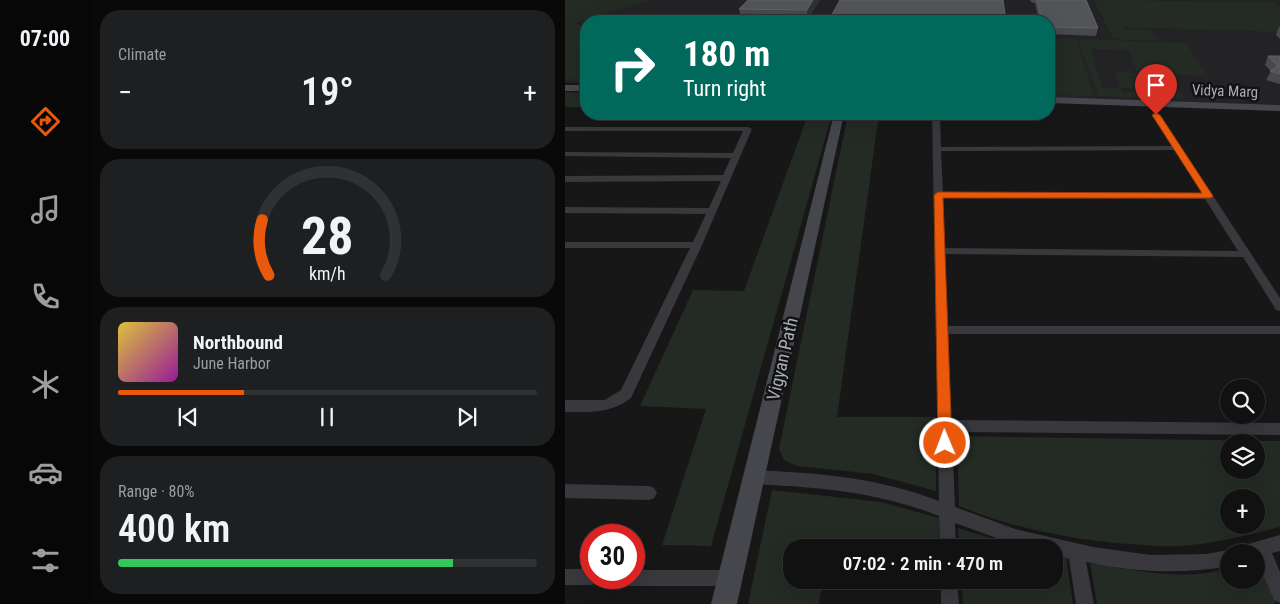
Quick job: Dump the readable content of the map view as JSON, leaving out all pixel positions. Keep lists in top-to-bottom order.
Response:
{
  "streets": {
    "main road": ["Vidya Marg", "Vigyan Path"]
  },
  "page": {
    "tabs": "07:00",
    "tile": [
      "Climate",
      ["Range · 80%", "400 km"]
    ],
    "turn": ["180 m", "Turn right"],
    "heat": ["−", "19°", "+"],
    "song": ["Northbound", "June Harbor"],
    "map_buttons": ["+", "−"],
    "limit": "30",
    "trip": "07:02 · 2 min · 470 m",
    "gauge": ["28", "km/h"]
  }
}
